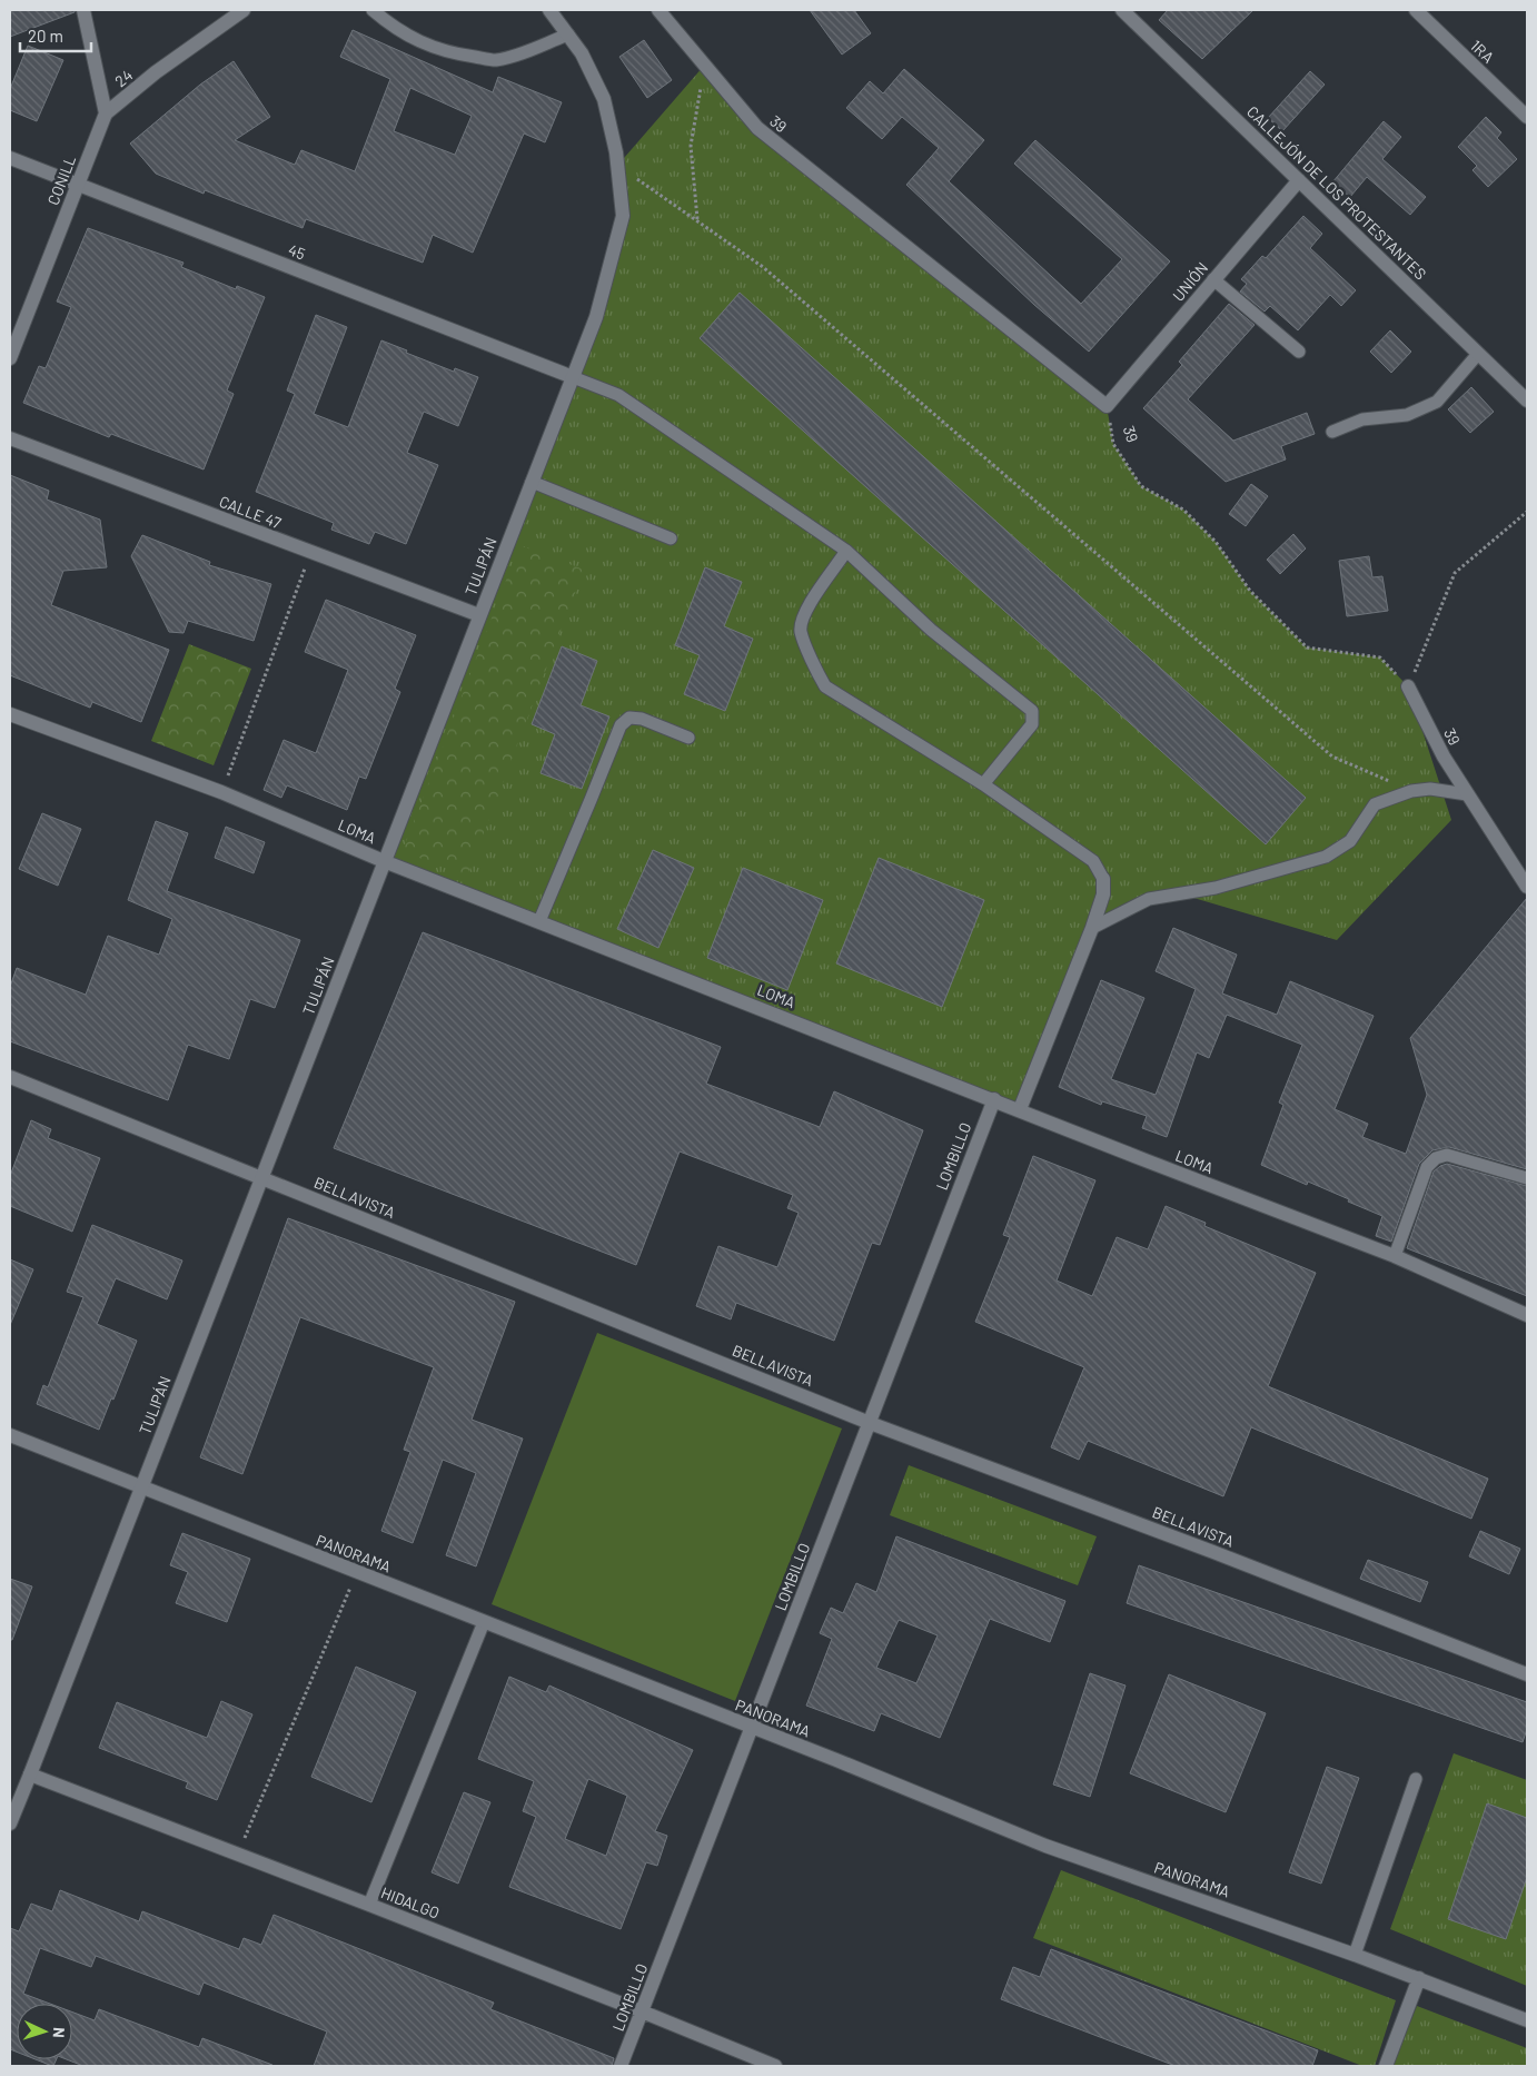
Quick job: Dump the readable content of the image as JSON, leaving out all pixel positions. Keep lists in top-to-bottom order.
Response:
{
  "streets": {
    "street": [
      "1RA",
      "24",
      "39",
      "CONILL",
      "CALLEJÓN DE LOS PROTESTANTES",
      "45",
      "UNIÓN",
      "CALLE 47",
      "TULIPÁN",
      "LOMA",
      "LOMBILLO",
      "BELLAVISTA",
      "PANORAMA",
      "HIDALGO"
    ]
  },
  "crossings": [
    ["24", "CONILL"],
    ["39", "UNIÓN"],
    ["CONILL", "45"],
    ["CALLEJÓN DE LOS PROTESTANTES", "UNIÓN"],
    ["45", "TULIPÁN"],
    ["CALLE 47", "TULIPÁN"],
    ["TULIPÁN", "LOMA"],
    ["TULIPÁN", "BELLAVISTA"],
    ["TULIPÁN", "PANORAMA"],
    ["TULIPÁN", "HIDALGO"],
    ["LOMA", "LOMBILLO"],
    ["LOMBILLO", "BELLAVISTA"],
    ["LOMBILLO", "PANORAMA"],
    ["LOMBILLO", "HIDALGO"]
  ],
  "scale_bar": "20 m",
  "north": "right"
}
